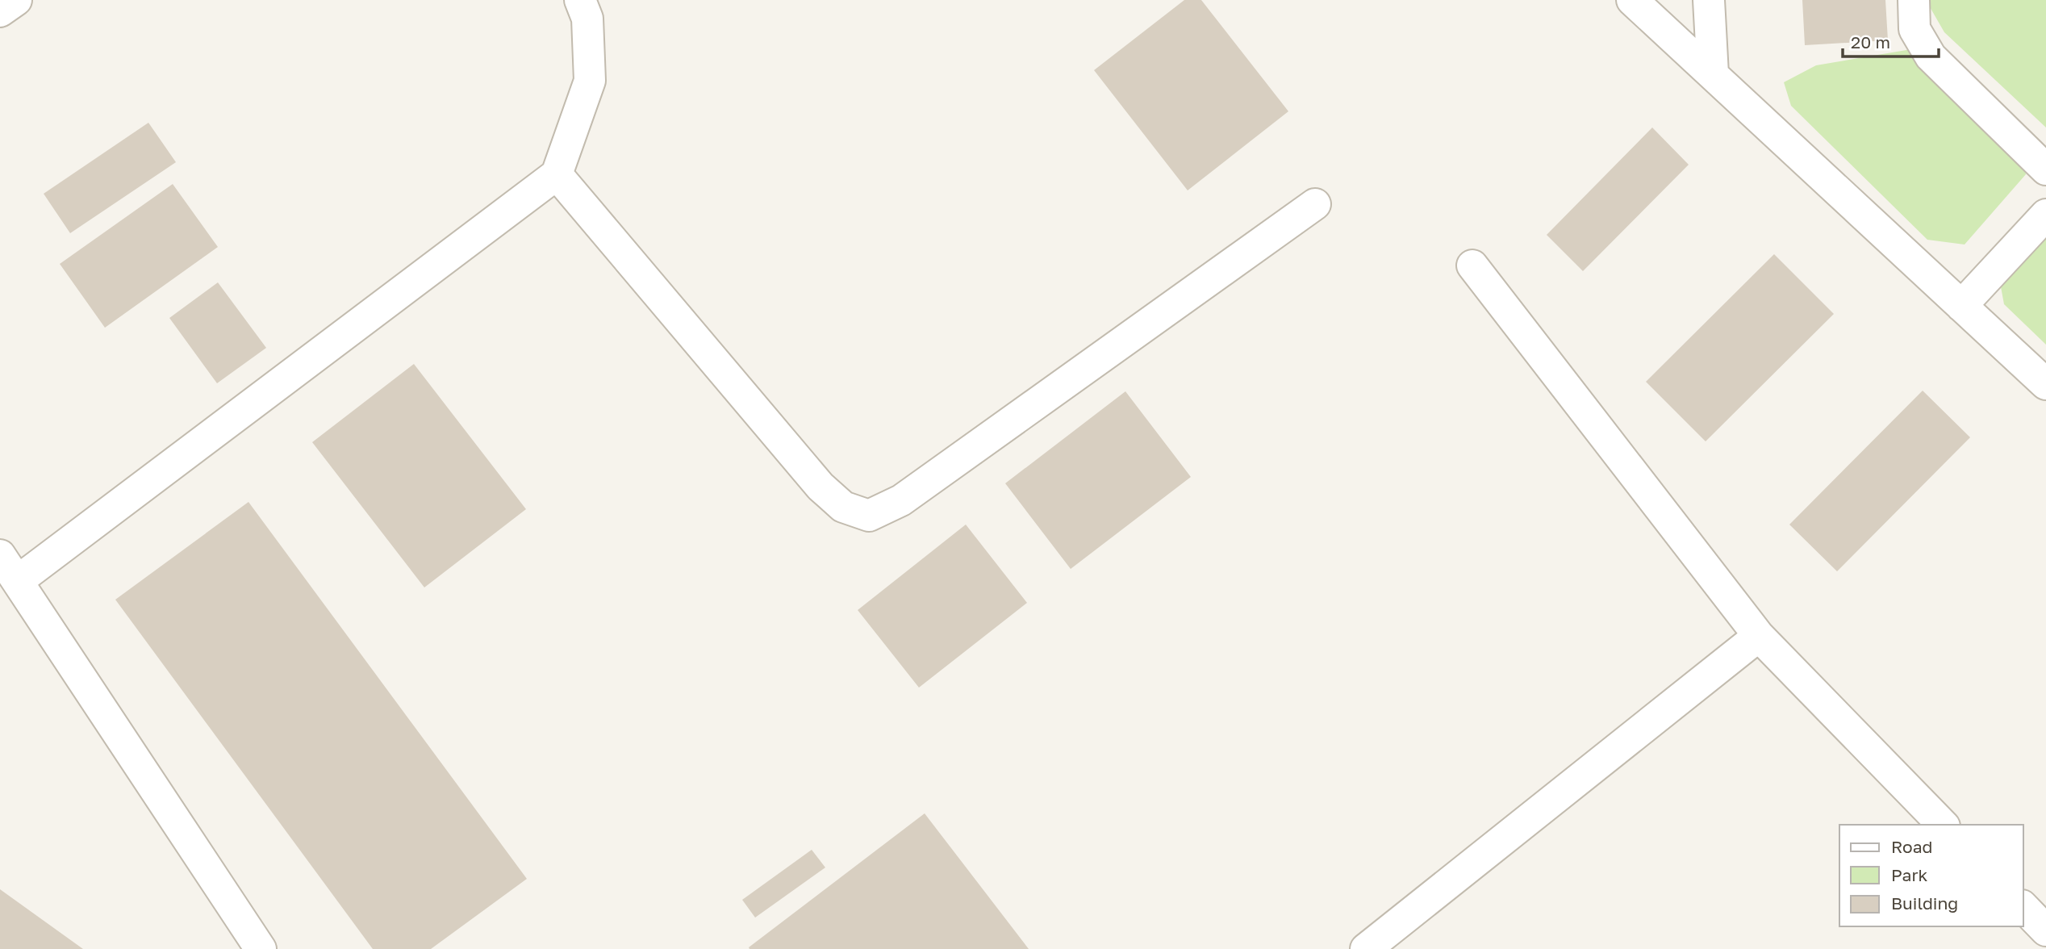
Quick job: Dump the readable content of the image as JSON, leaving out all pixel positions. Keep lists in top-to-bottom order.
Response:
{
  "legend": ["Road", "Park", "Building"],
  "scale_bar": "20 m"
}
